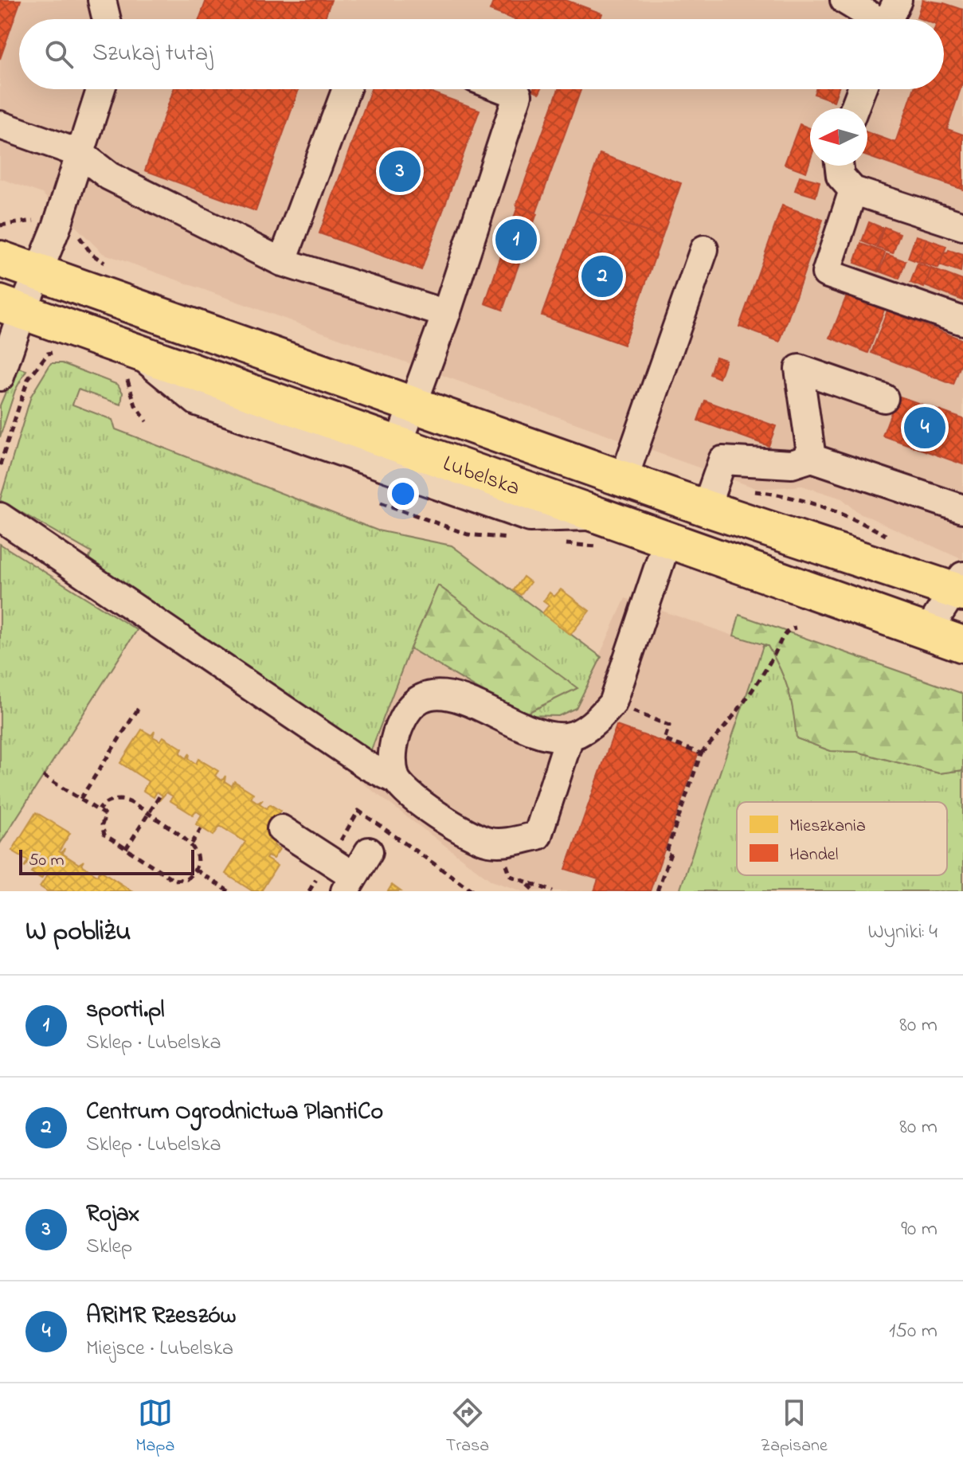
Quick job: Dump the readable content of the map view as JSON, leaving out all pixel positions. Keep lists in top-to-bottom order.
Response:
{
  "streets": {
    "main road": ["Lubelska"]
  },
  "legend": ["Mieszkania", "Handel"],
  "scale_bar": "50 m",
  "north": "left",
  "page": {
    "search": "Szukaj tutaj",
    "pins": [
      "3",
      "1",
      "2",
      "4"
    ],
    "scale": "50 m",
    "heading": ["W pobliżu", "Wyniki: 4"],
    "list": [
      {
        "mark": "1",
        "name": "sporti.pl",
        "note": "Sklep · Lubelska",
        "value": "80 m"
      },
      {
        "mark": "2",
        "name": "Centrum Ogrodnictwa PlantiCo",
        "note": "Sklep · Lubelska",
        "value": "80 m"
      },
      {
        "mark": "3",
        "name": "Rojax",
        "note": "Sklep",
        "value": "90 m"
      },
      {
        "mark": "4",
        "name": "ARiMR Rzeszów",
        "note": "Miejsce · Lubelska",
        "value": "150 m"
      }
    ],
    "nav": ["Mapa", "Trasa", "Zapisane"]
  }
}
